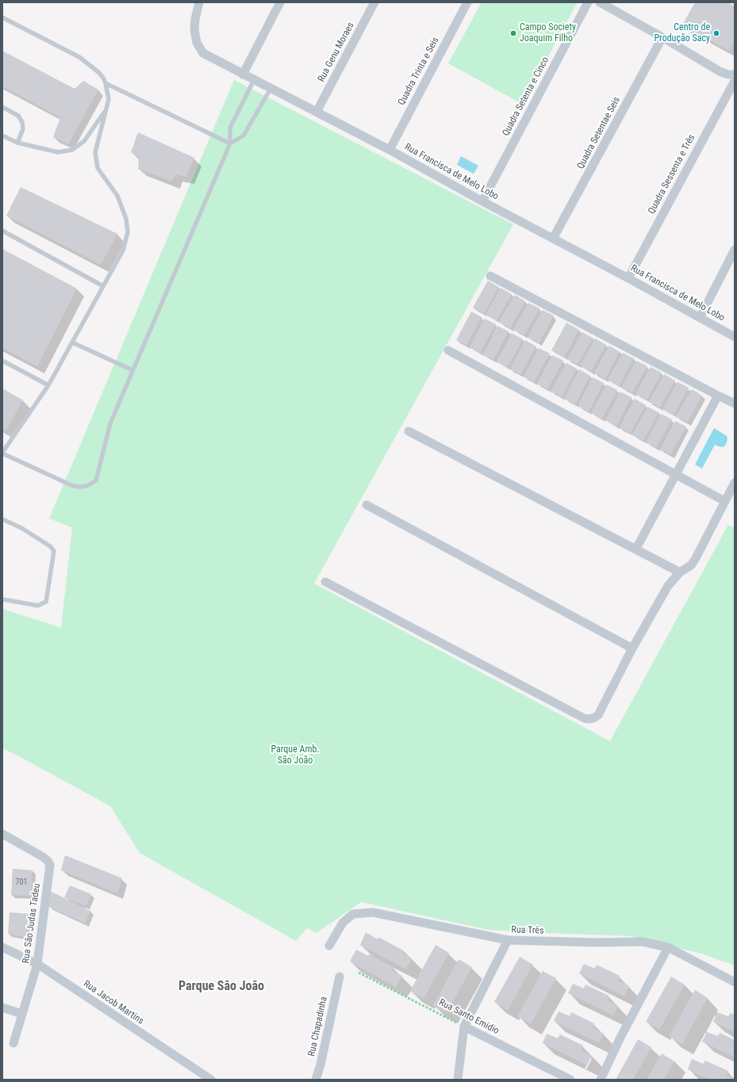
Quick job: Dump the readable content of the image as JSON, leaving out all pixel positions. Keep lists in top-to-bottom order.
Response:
{
  "streets": {
    "street": [
      "Rua Genu Moraes",
      "Quadra Trinta e Seis",
      "Quadra Setenta e Cinco",
      "Quadra Setentae Seis",
      "Rua Francisca de Melo Lobo",
      "Quadra Sessenta e Três",
      "Rua São Judas Tadeu",
      "Rua Três",
      "Rua Jacob Martins",
      "Rua Santo Emídio",
      "Rua Chapadinha"
    ]
  },
  "crossings": [
    ["Rua Genu Moraes", "Rua Francisca de Melo Lobo"],
    ["Quadra Trinta e Seis", "Rua Francisca de Melo Lobo"],
    ["Quadra Setenta e Cinco", "Rua Francisca de Melo Lobo"],
    ["Quadra Setentae Seis", "Rua Francisca de Melo Lobo"],
    ["Rua Francisca de Melo Lobo", "Quadra Sessenta e Três"],
    ["Rua São Judas Tadeu", "Rua Jacob Martins"]
  ],
  "districts": ["Parque São João"],
  "parks": ["Parque Amb. São João"],
  "places": ["Campo Society Joaquim Filho", "Centro de Produção Sacy"],
  "house_numbers": ["701"]
}
